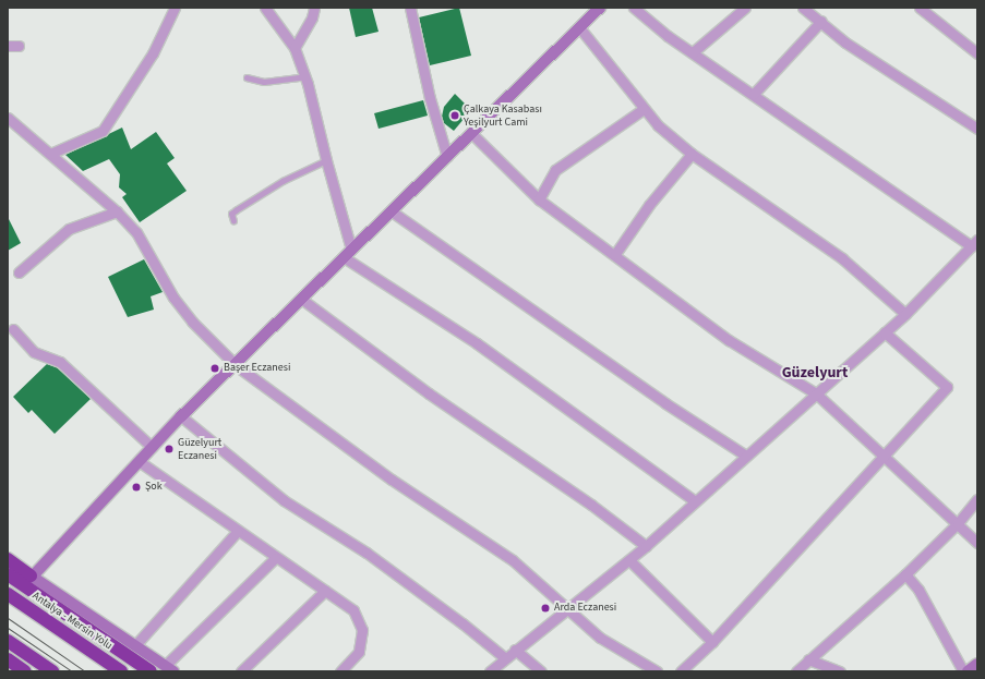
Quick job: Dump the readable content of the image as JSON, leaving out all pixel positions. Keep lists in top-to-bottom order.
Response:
{
  "streets": {
    "highway": ["Antalya - Mersin Yolu"]
  },
  "districts": ["Güzelyurt"],
  "places": [
    "Çalkaya Kasabası Yeşilyurt Cami",
    "Başer Eczanesi",
    "Güzelyurt Eczanesi",
    "Şok",
    "Arda Eczanesi"
  ]
}
